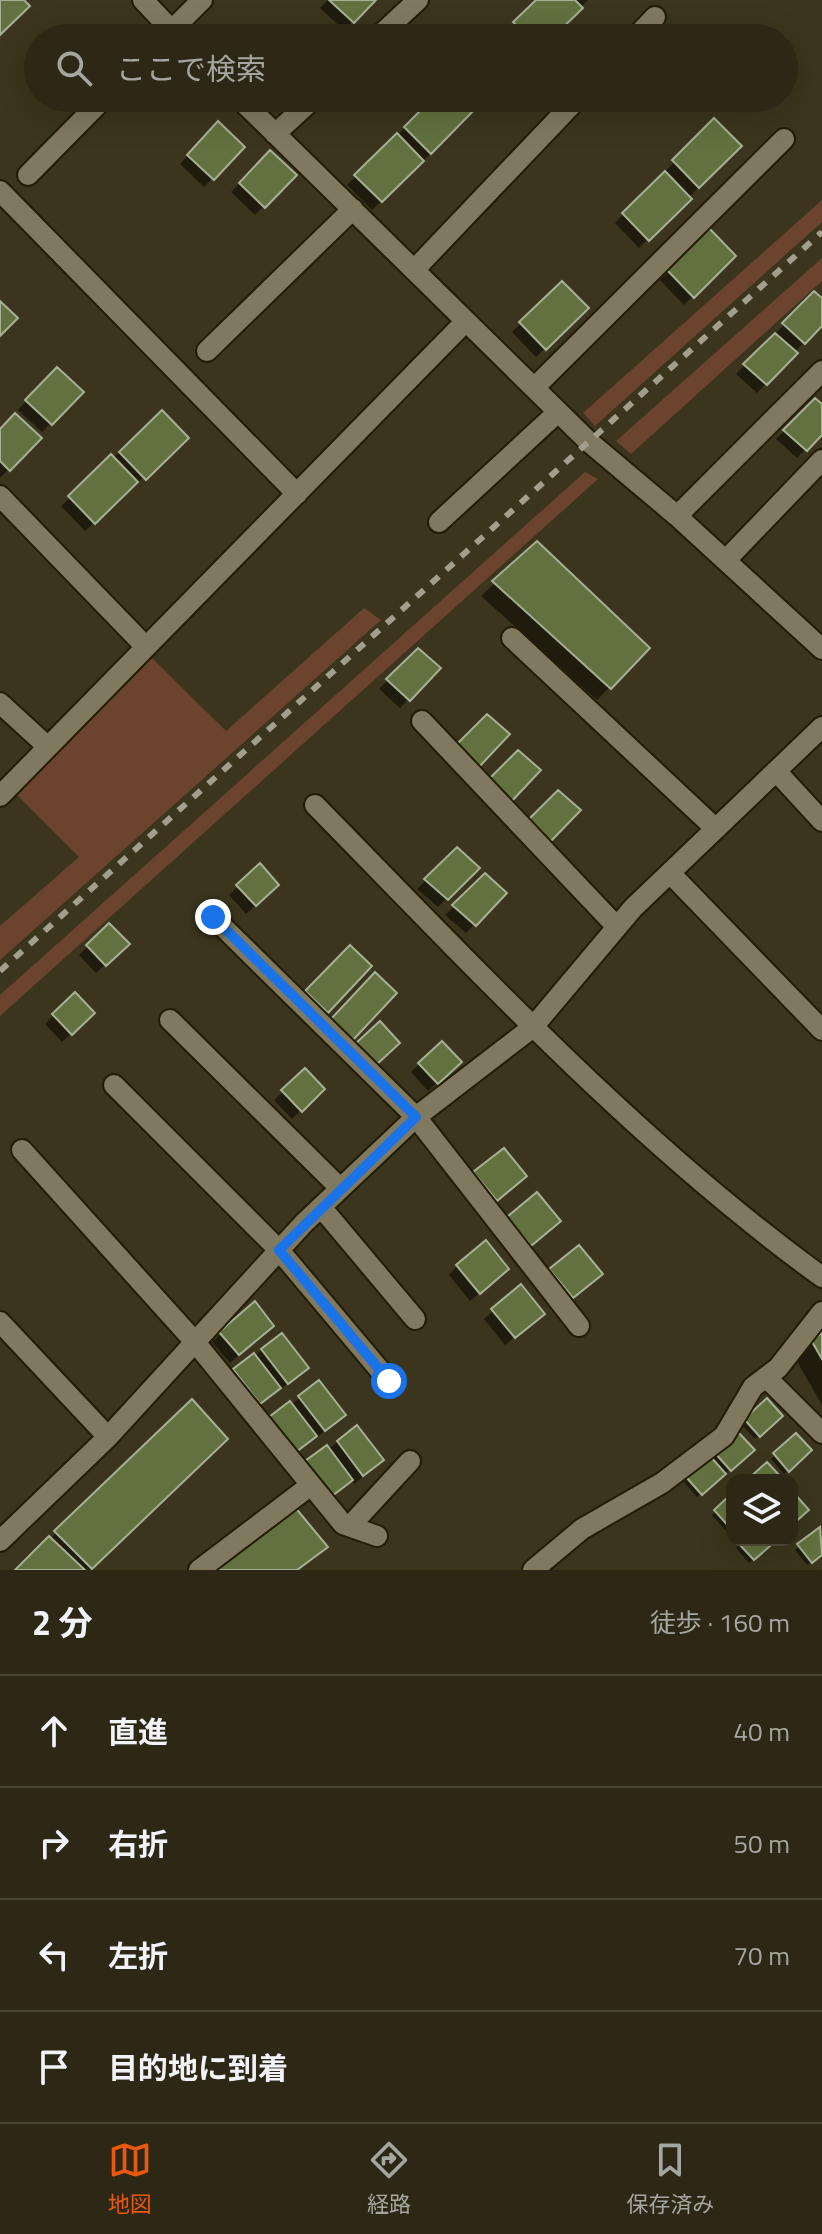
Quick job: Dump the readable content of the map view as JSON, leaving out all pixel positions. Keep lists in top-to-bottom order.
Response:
{
  "page": {
    "search": "ここで検索",
    "heading": ["2 分", "徒歩 · 160 m"],
    "list": [
      ["直進", "40 m"],
      ["右折", "50 m"],
      ["左折", "70 m"],
      "目的地に到着"
    ],
    "nav": ["地図", "経路", "保存済み"]
  }
}
